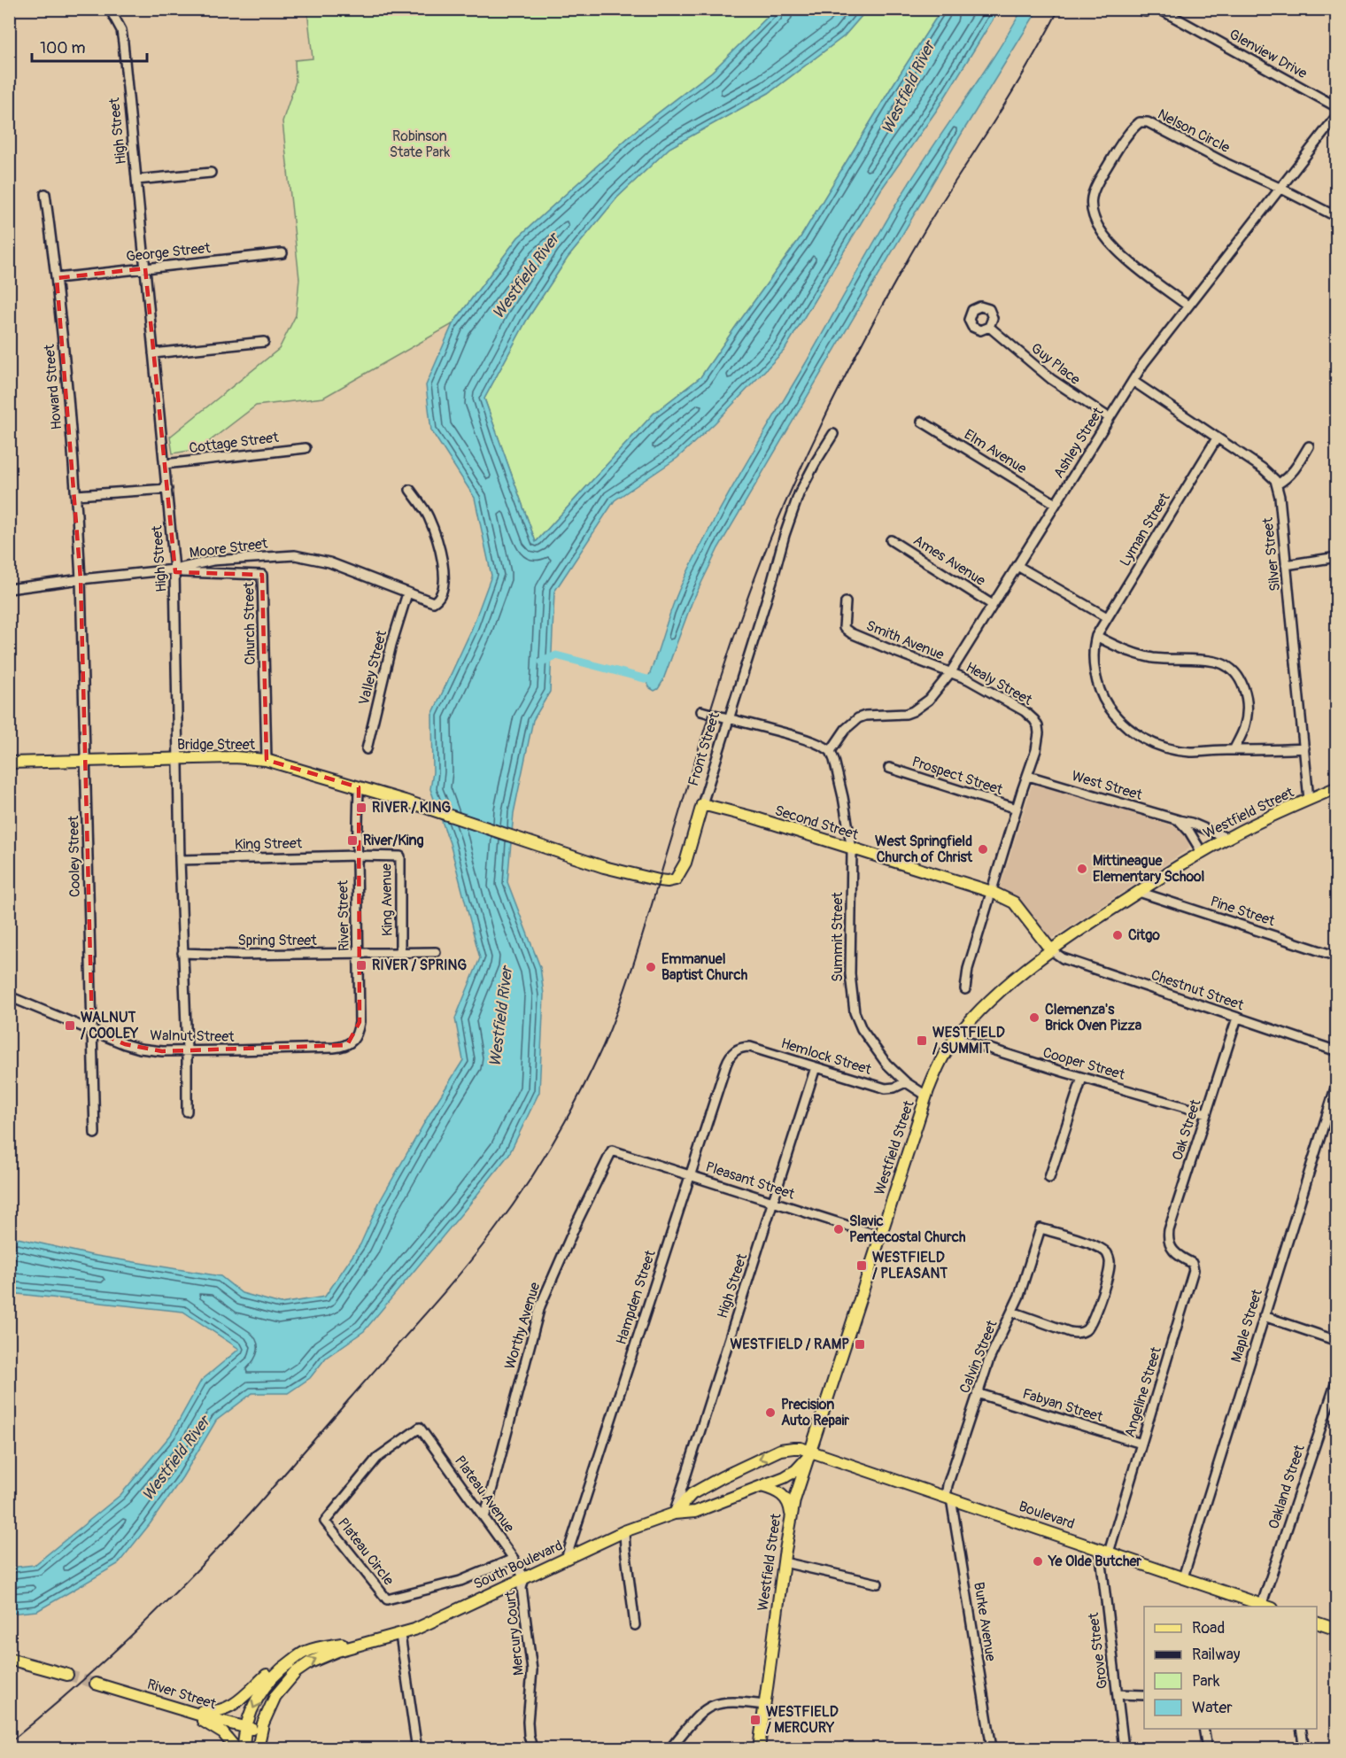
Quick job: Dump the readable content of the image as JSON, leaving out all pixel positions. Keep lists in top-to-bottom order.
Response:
{
  "streets": {
    "main road": [
      "Bridge Street",
      "Front Street",
      "Westfield Street",
      "Second Street",
      "River Street",
      "Boulevard",
      "South Boulevard"
    ],
    "street": [
      "Glenview Drive",
      "High Street",
      "Nelson Circle",
      "George Street",
      "Guy Place",
      "Howard Street",
      "Cottage Street",
      "Ashley Street",
      "Elm Avenue",
      "Lyman Street",
      "Moore Street",
      "Silver Street",
      "Ames Avenue",
      "Church Street",
      "Smith Avenue",
      "Valley Street",
      "Healy Street",
      "Prospect Street",
      "West Street",
      "King Street",
      "Cooley Street",
      "King Avenue",
      "Pine Street",
      "Summit Street",
      "Spring Street",
      "Chestnut Street",
      "Walnut Street",
      "Hemlock Street",
      "Cooper Street",
      "Oak Street",
      "Pleasant Street",
      "Hampden Street",
      "Worthy Avenue",
      "Maple Street",
      "Calvin Street",
      "Angeline Street",
      "Fabyan Street",
      "Oakland Street",
      "Plateau Avenue",
      "Plateau Circle",
      "Burke Avenue",
      "Mercury Court",
      "Grove Street"
    ]
  },
  "crossings": [
    ["High Street", "George Street"],
    ["High Street", "Cottage Street"],
    ["High Street", "Moore Street"],
    ["High Street", "Church Street"],
    ["High Street", "Bridge Street"],
    ["High Street", "King Street"],
    ["High Street", "Spring Street"],
    ["High Street", "Walnut Street"],
    ["High Street", "Hemlock Street"],
    ["High Street", "Pleasant Street"],
    ["High Street", "South Boulevard"],
    ["Nelson Circle", "Ashley Street"],
    ["George Street", "Howard Street"],
    ["Guy Place", "Ashley Street"],
    ["Howard Street", "Moore Street"],
    ["Howard Street", "Cooley Street"],
    ["Ashley Street", "Elm Avenue"],
    ["Ashley Street", "Ames Avenue"],
    ["Ashley Street", "Smith Avenue"],
    ["Ashley Street", "Healy Street"],
    ["Ashley Street", "Summit Street"],
    ["Moore Street", "Church Street"],
    ["Moore Street", "Valley Street"],
    ["Moore Street", "Cooley Street"],
    ["Silver Street", "Westfield Street"],
    ["Church Street", "Bridge Street"],
    ["Smith Avenue", "Healy Street"],
    ["Healy Street", "Prospect Street"],
    ["Healy Street", "West Street"],
    ["Healy Street", "Second Street"],
    ["Bridge Street", "Front Street"],
    ["Bridge Street", "Cooley Street"],
    ["Bridge Street", "River Street"],
    ["Front Street", "Second Street"],
    ["West Street", "Westfield Street"],
    ["Westfield Street", "Second Street"],
    ["Westfield Street", "Pine Street"],
    ["Westfield Street", "Summit Street"],
    ["Westfield Street", "Chestnut Street"],
    ["Westfield Street", "Cooper Street"],
    ["Westfield Street", "Pleasant Street"],
    ["Westfield Street", "Boulevard"],
    ["Westfield Street", "South Boulevard"],
    ["Second Street", "Summit Street"],
    ["Second Street", "Chestnut Street"],
    ["King Street", "King Avenue"],
    ["King Street", "River Street"],
    ["Cooley Street", "Walnut Street"],
    ["King Avenue", "River Street"],
    ["King Avenue", "Spring Street"],
    ["River Street", "Spring Street"],
    ["River Street", "Walnut Street"],
    ["River Street", "South Boulevard"],
    ["Summit Street", "Hemlock Street"],
    ["Chestnut Street", "Oak Street"],
    ["Hemlock Street", "Hampden Street"],
    ["Cooper Street", "Oak Street"],
    ["Oak Street", "Angeline Street"],
    ["Pleasant Street", "Hampden Street"],
    ["Pleasant Street", "Worthy Avenue"],
    ["Hampden Street", "South Boulevard"],
    ["Worthy Avenue", "Plateau Avenue"],
    ["Maple Street", "Boulevard"],
    ["Calvin Street", "Fabyan Street"],
    ["Calvin Street", "Boulevard"],
    ["Calvin Street", "Burke Avenue"],
    ["Angeline Street", "Fabyan Street"],
    ["Angeline Street", "Boulevard"],
    ["Angeline Street", "Grove Street"],
    ["Oakland Street", "Boulevard"],
    ["Plateau Avenue", "Plateau Circle"],
    ["Plateau Avenue", "South Boulevard"],
    ["Plateau Avenue", "Mercury Court"],
    ["Boulevard", "South Boulevard"],
    ["Boulevard", "Burke Avenue"],
    ["Boulevard", "Grove Street"],
    ["South Boulevard", "Mercury Court"]
  ],
  "water": ["Westfield River"],
  "parks": ["Robinson State Park"],
  "places": {
    "transit": [
      "RIVER / KING",
      "River/King",
      "RIVER / SPRING",
      "WALNUT / COOLEY",
      "WESTFIELD / SUMMIT",
      "WESTFIELD / PLEASANT",
      "WESTFIELD / RAMP",
      "WESTFIELD / MERCURY"
    ],
    "other": [
      "West Springfield Church of Christ",
      "Mittineague Elementary School",
      "Citgo",
      "Emmanuel Baptist Church",
      "Clemenza's Brick Oven Pizza",
      "Slavic Pentecostal Church",
      "Precision Auto Repair",
      "Ye Olde Butcher"
    ]
  },
  "legend": [
    "Road",
    "Railway",
    "Park",
    "Water"
  ],
  "scale_bar": "100 m"
}
